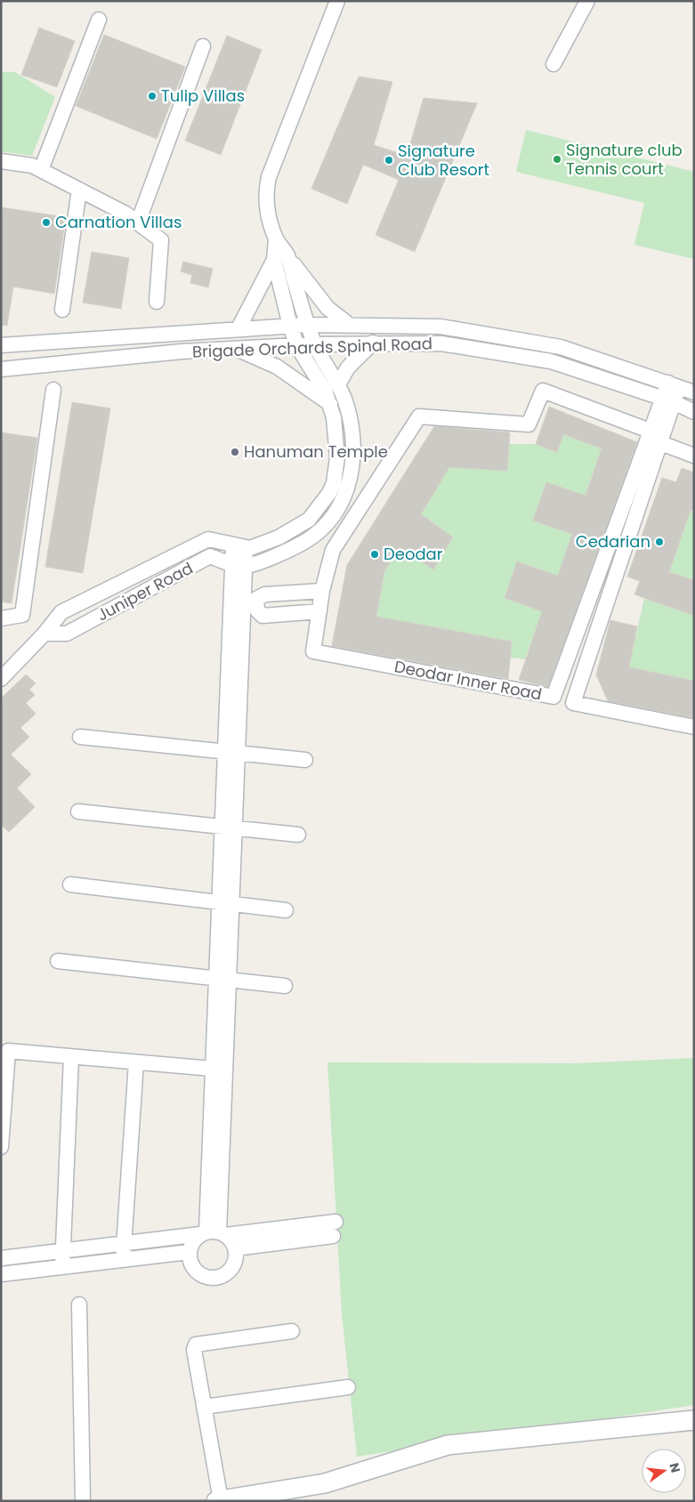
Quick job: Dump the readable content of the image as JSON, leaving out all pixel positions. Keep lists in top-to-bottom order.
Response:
{
  "streets": {
    "street": ["Brigade Orchards Spinal Road", "Juniper Road", "Deodar Inner Road"]
  },
  "places": [
    "Tulip Villas",
    "Signature club Tennis court",
    "Signature Club Resort",
    "Carnation Villas",
    "Hanuman Temple",
    "Cedarian",
    "Deodar"
  ],
  "north": "right"
}
